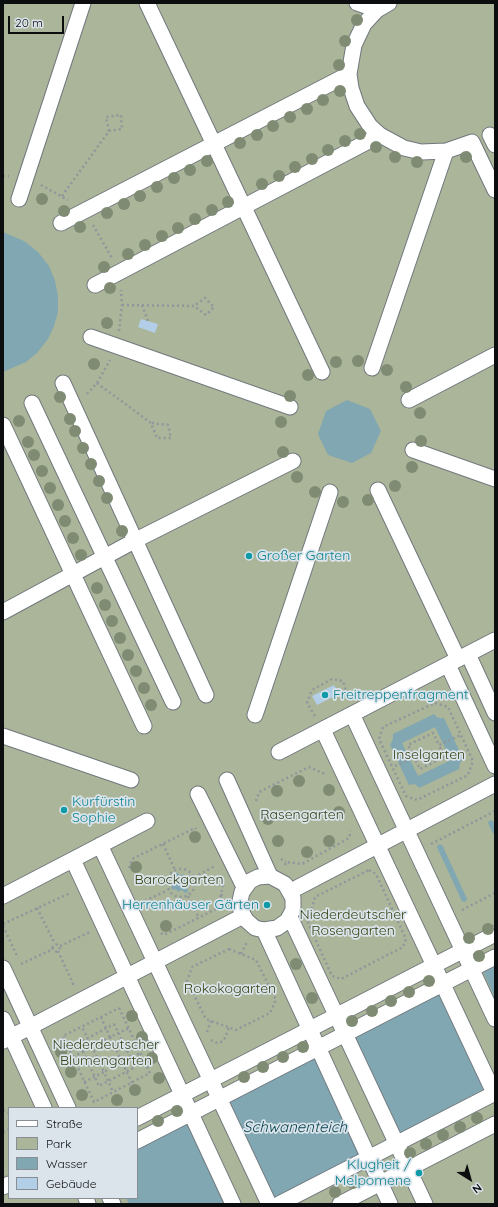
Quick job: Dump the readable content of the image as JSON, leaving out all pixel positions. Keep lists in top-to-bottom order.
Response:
{
  "water": ["Schwanenteich"],
  "parks": [
    "Inselgarten",
    "Rasengarten",
    "Barockgarten",
    "Niederdeutscher Rosengarten",
    "Rokokogarten",
    "Niederdeutscher Blumengarten"
  ],
  "places": [
    "Großer Garten",
    "Freitreppenfragment",
    "Kurfürstin Sophie",
    "Herrenhäuser Gärten",
    "Klugheit / Melpomene"
  ],
  "legend": [
    "Straße",
    "Park",
    "Wasser",
    "Gebäude"
  ],
  "scale_bar": "20 m",
  "north": "bottom right"
}
